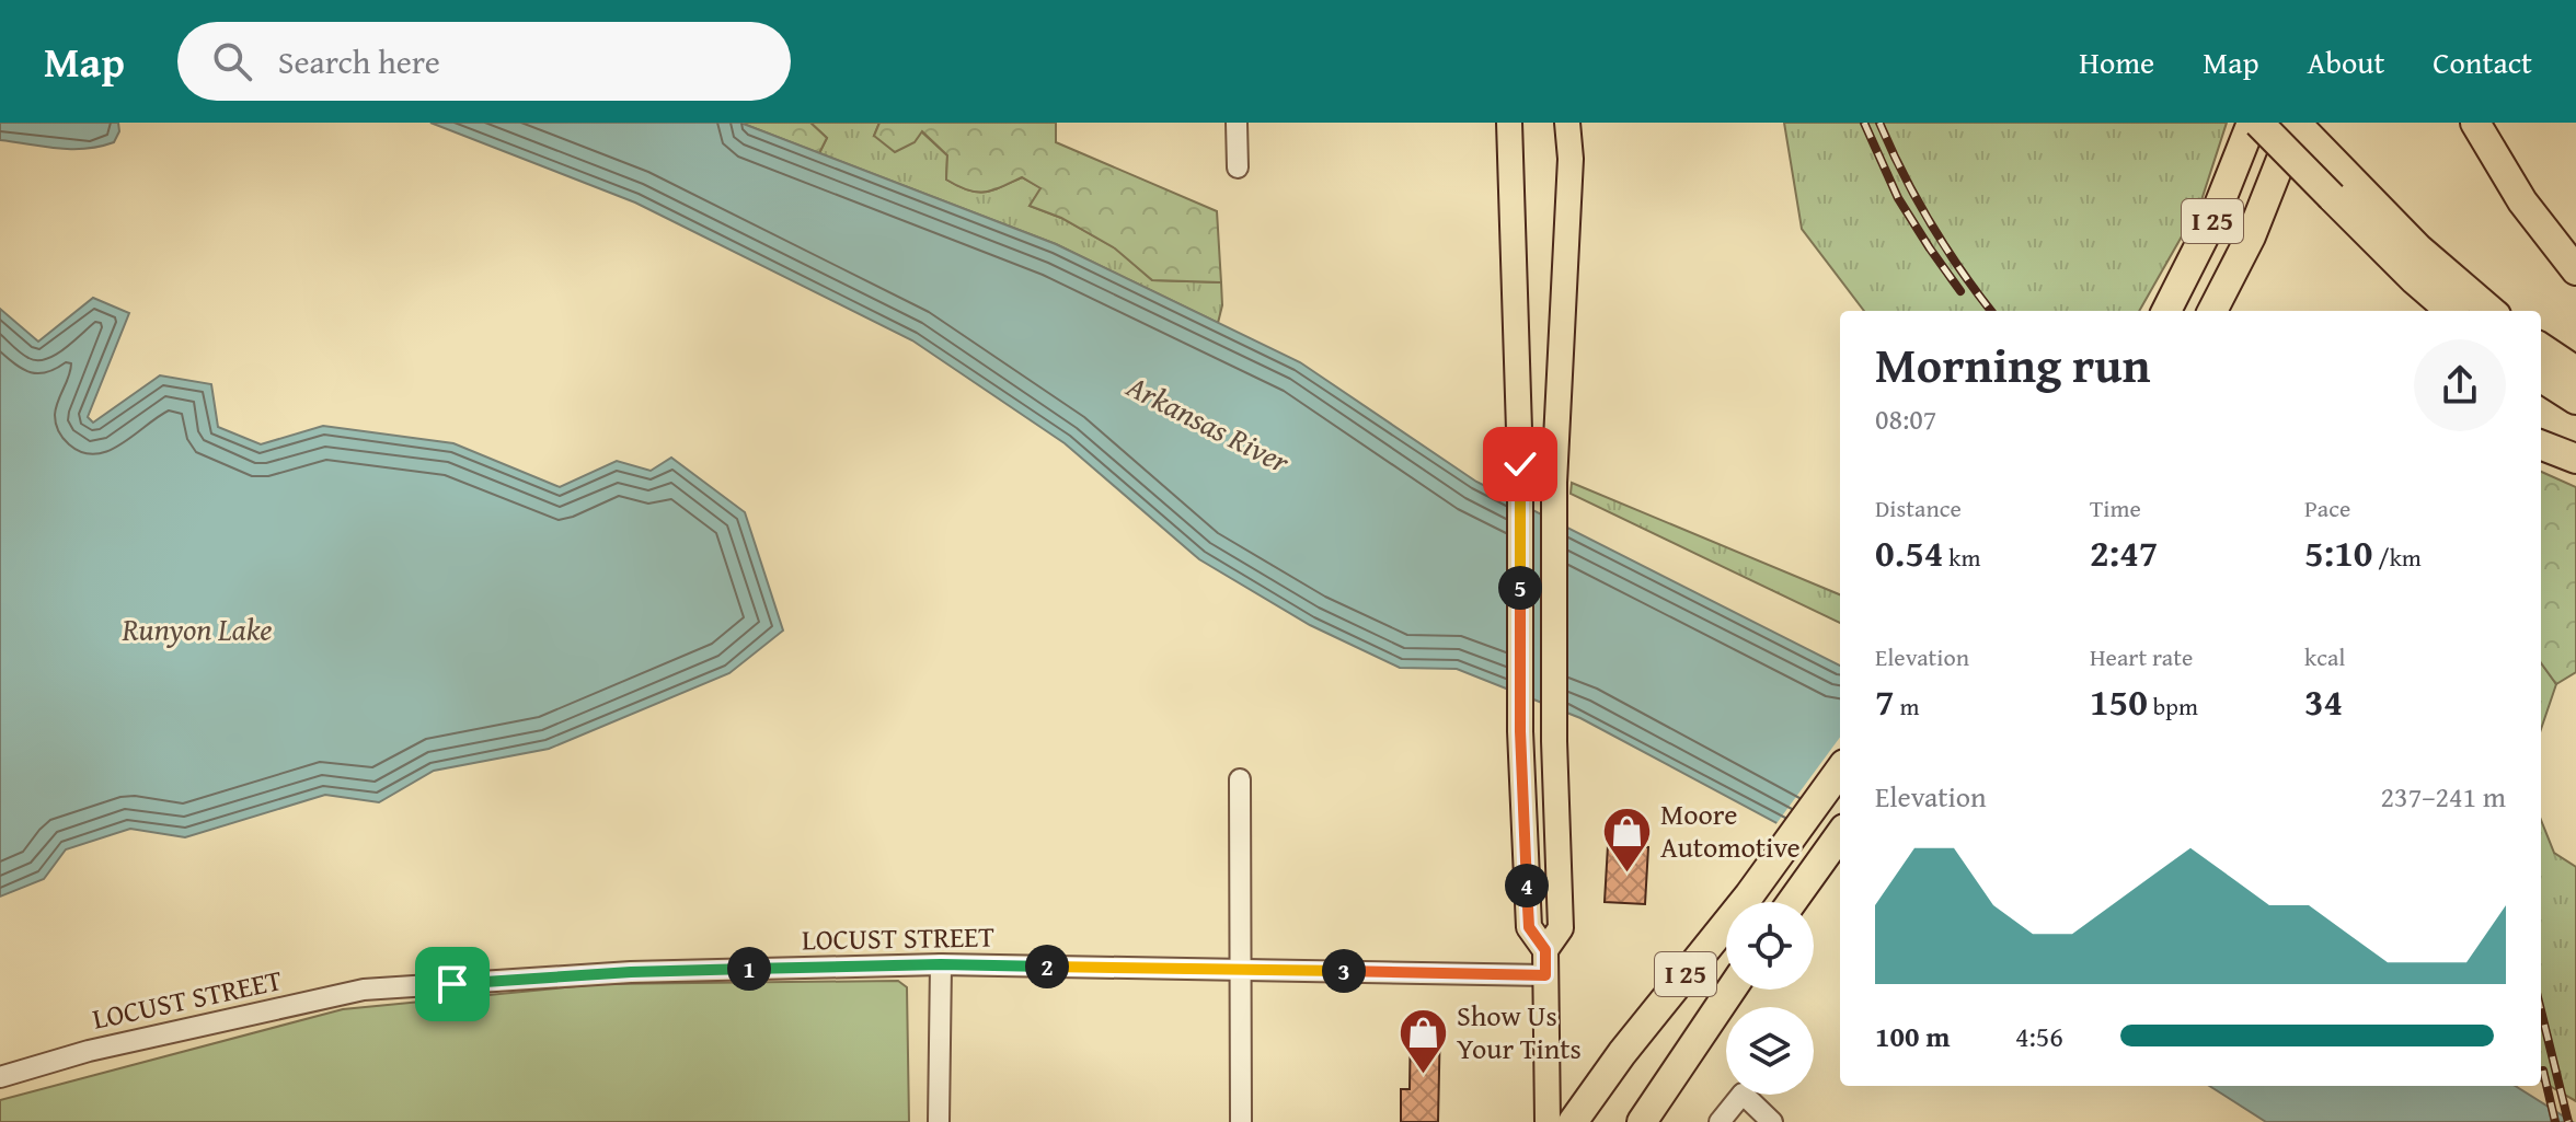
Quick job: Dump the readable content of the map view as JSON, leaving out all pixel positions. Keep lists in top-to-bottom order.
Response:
{
  "streets": {
    "highway": ["I 25"],
    "street": ["LOCUST STREET"]
  },
  "water": ["Arkansas River", "Runyon Lake"],
  "places": {
    "shop": ["Moore Automotive", "Show Us Your Tints"]
  },
  "page": {
    "header": "Map",
    "search": "Search here",
    "nav": [
      "Home",
      "Map",
      "About",
      "Contact"
    ],
    "heading": ["Morning run", "08:07"],
    "stats": [
      ["Distance", "0.54 km"],
      ["Time", "2:47"],
      ["Pace", "5:10 /km"],
      ["Elevation", "7 m"],
      ["Heart rate", "150 bpm"],
      ["kcal", "34"]
    ],
    "pins": [
      "5",
      "4",
      "2",
      "1",
      "3"
    ],
    "chart": ["Elevation", "237–241 m"],
    "list": [
      {
        "name": "100 m",
        "note": "4:56"
      }
    ]
  }
}
